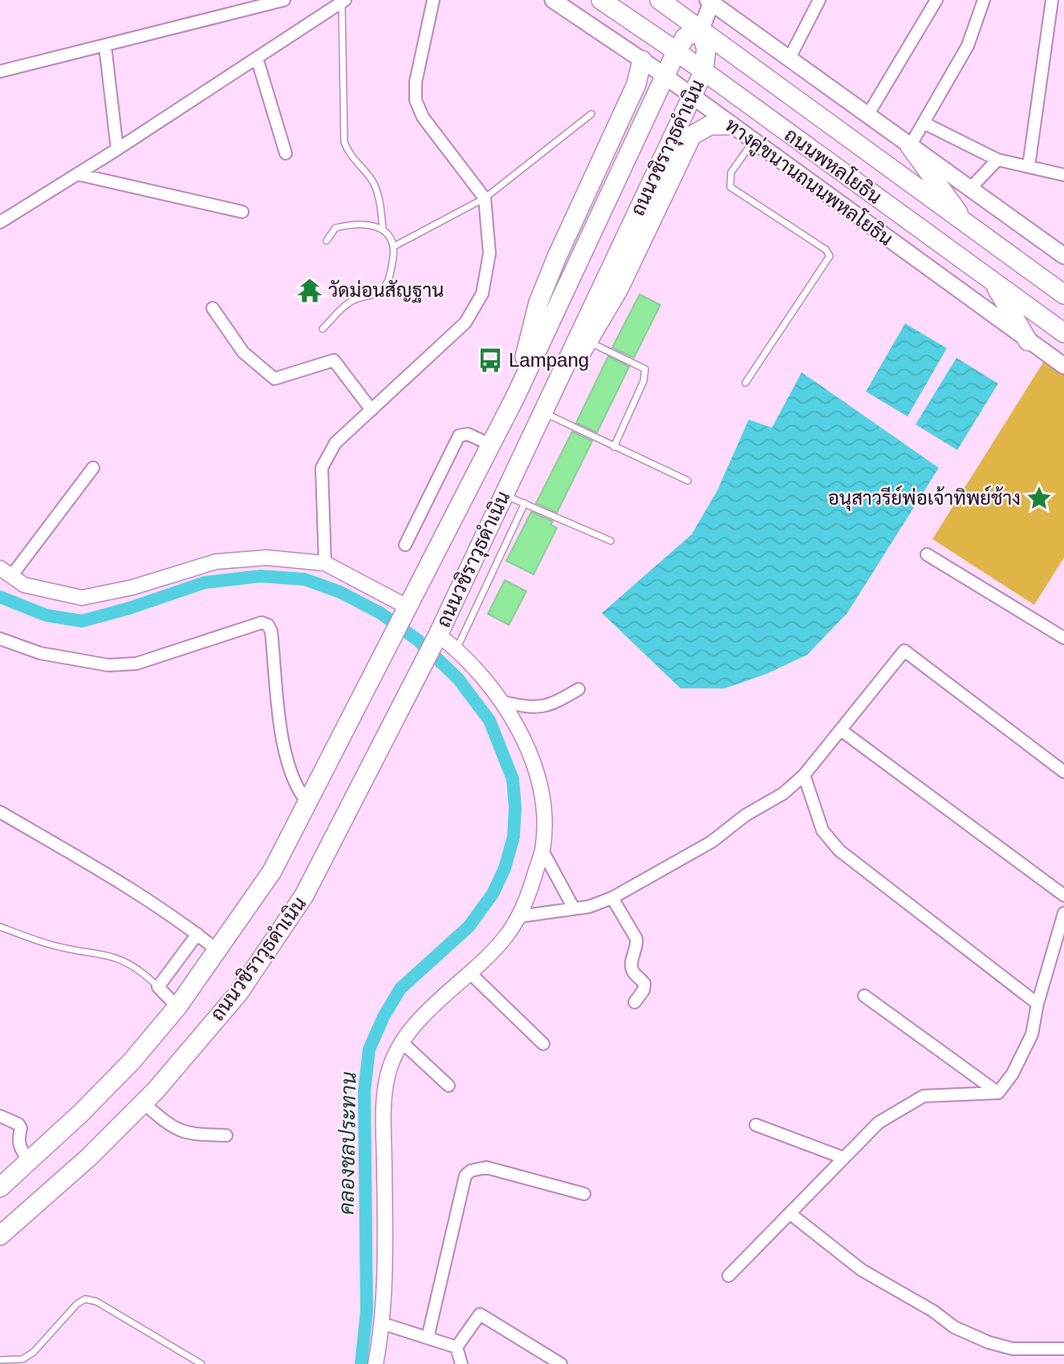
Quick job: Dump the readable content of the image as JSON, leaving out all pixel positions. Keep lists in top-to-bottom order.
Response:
{
  "streets": {
    "main road": ["ถนนวชิราวุธดำเนิน", "ถนนพหลโยธิน", "ทางคู่ขนานถนนพหลโยธิน"]
  },
  "crossings": [
    ["ถนนวชิราวุธดำเนิน", "ถนนพหลโยธิน"],
    ["ถนนวชิราวุธดำเนิน", "ทางคู่ขนานถนนพหลโยธิน"]
  ],
  "water": ["คลองชลประทาน"],
  "places": {
    "temple": ["วัดม่อนสัญฐาน"],
    "bus stop": ["Lampang"],
    "place": ["อนุสาวรีย์พ่อเจ้าทิพย์ช้าง"]
  }
}
